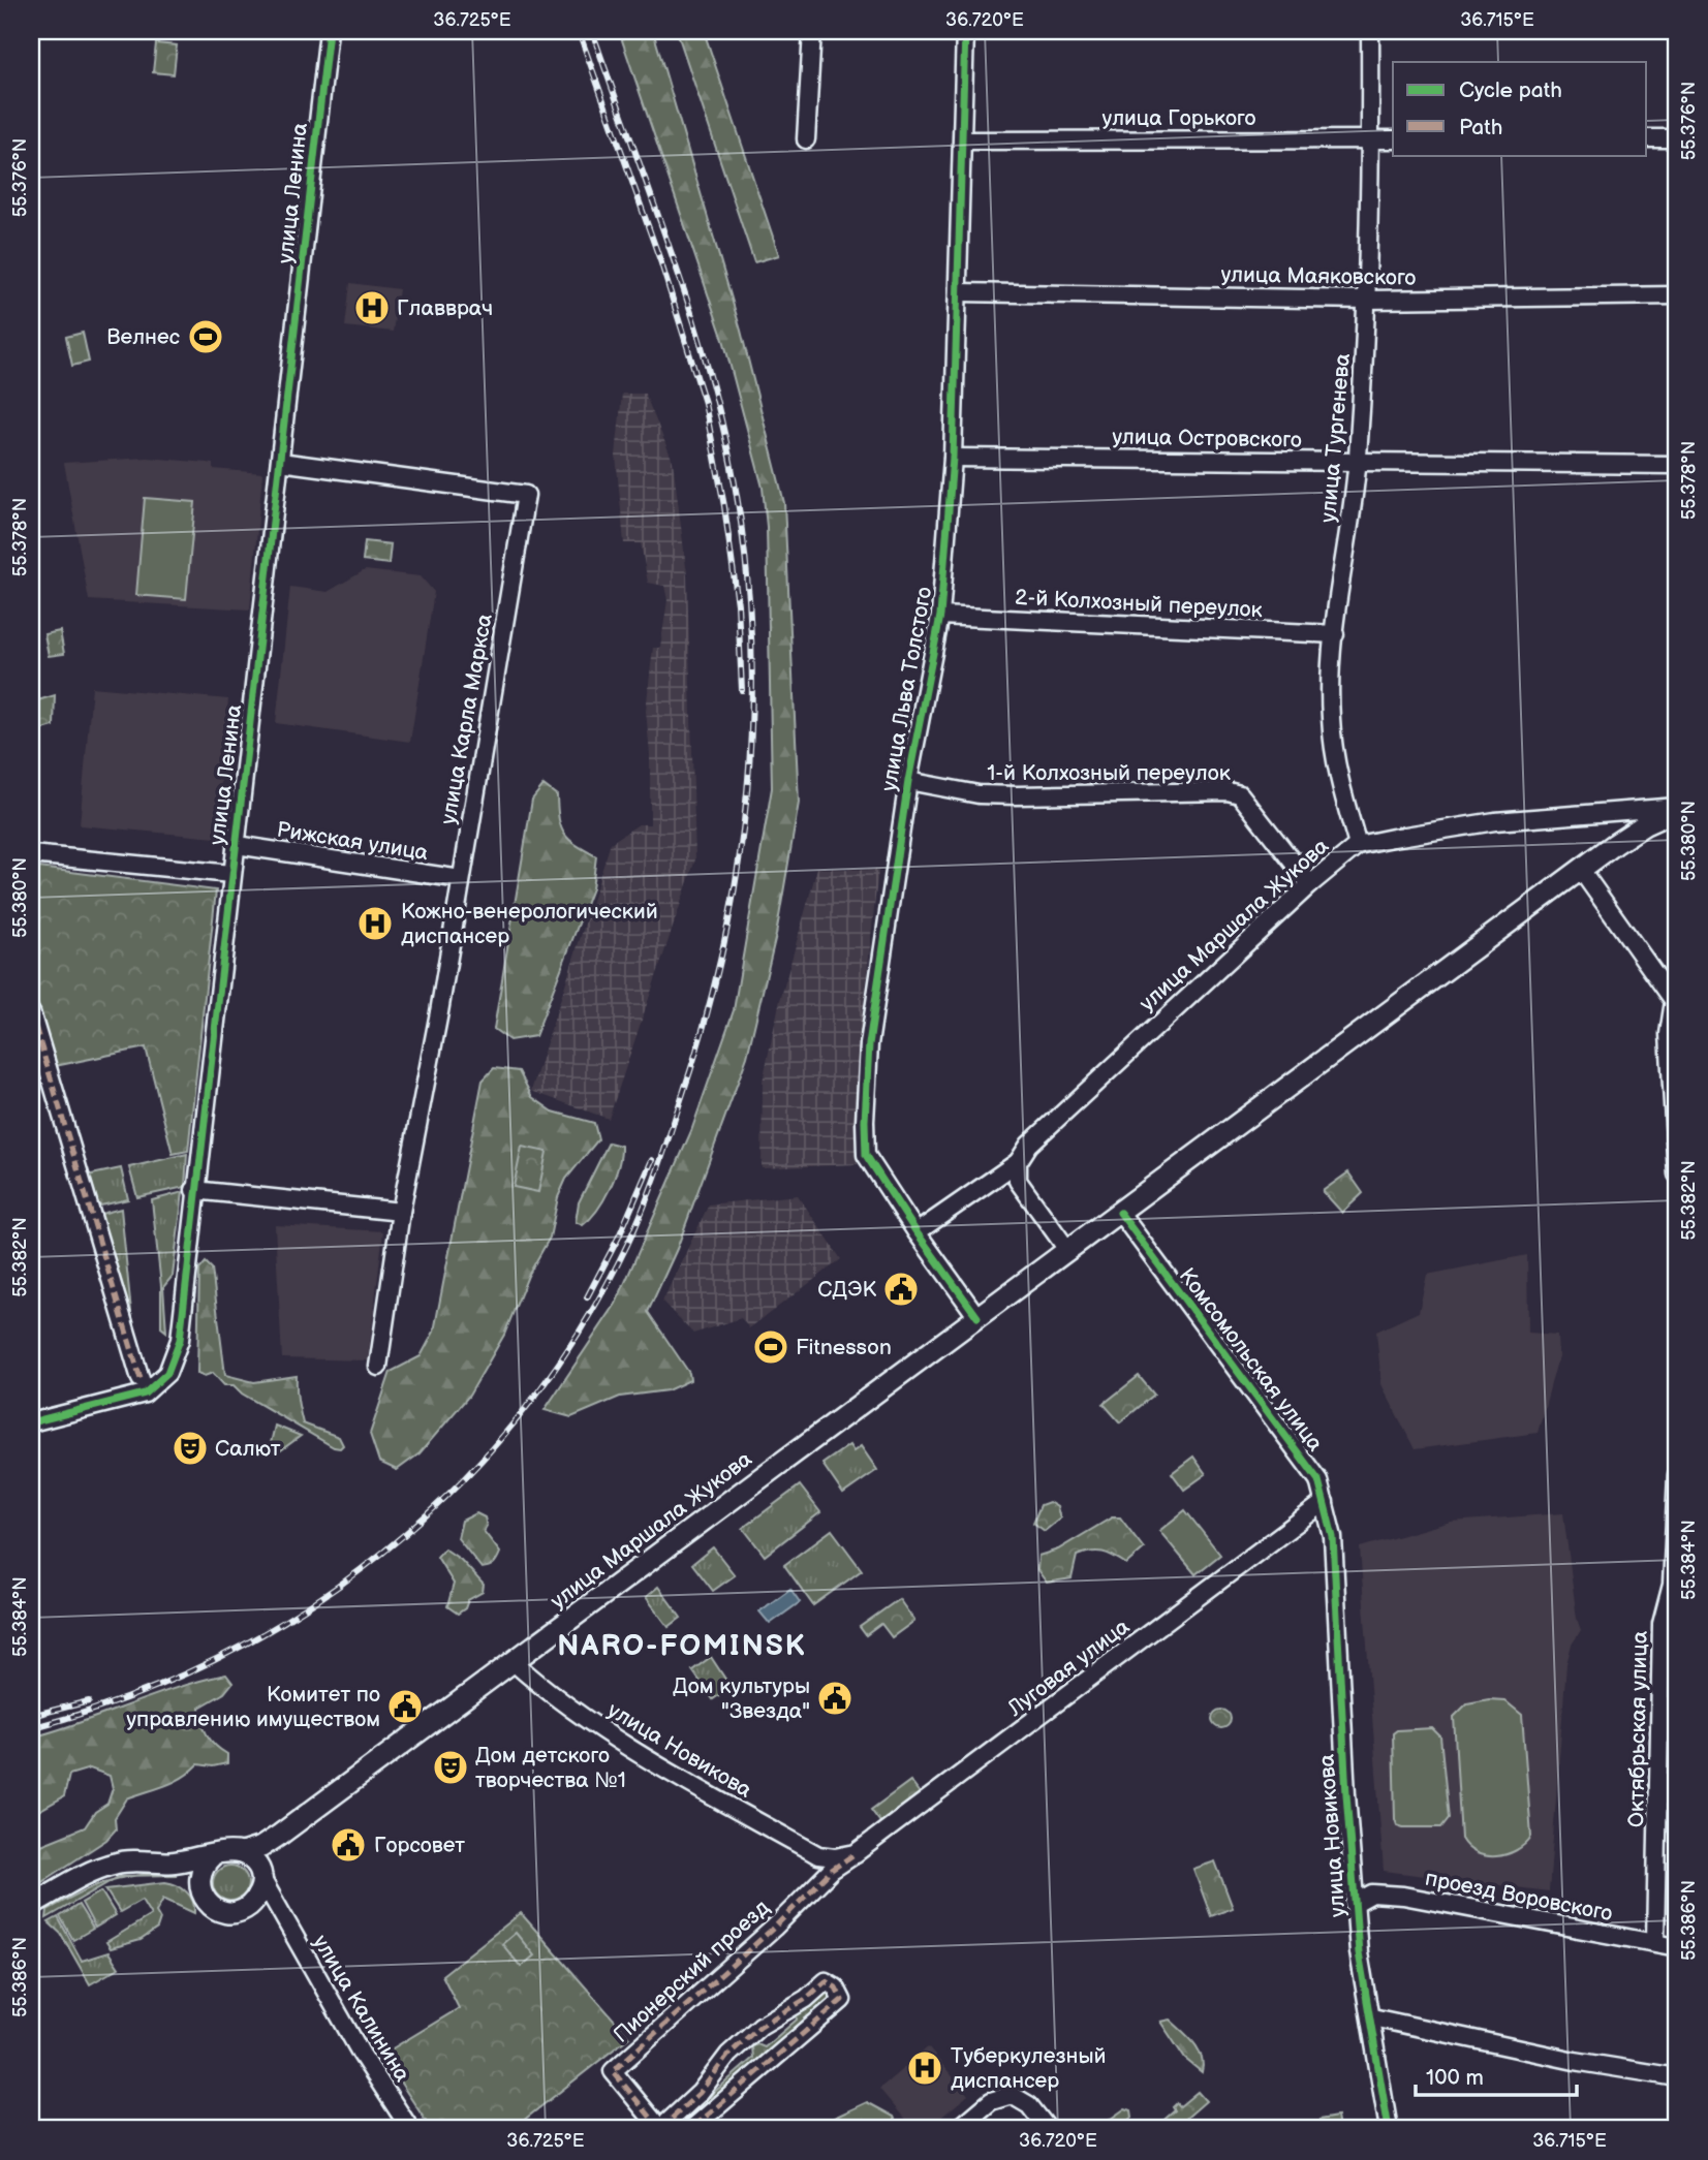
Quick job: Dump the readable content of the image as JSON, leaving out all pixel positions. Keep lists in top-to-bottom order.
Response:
{
  "streets": {
    "main road": ["улица Маршала Жукова"],
    "street": [
      "улица Горького",
      "улица Ленина",
      "улица Маяковского",
      "улица Островского",
      "улица Тургенева",
      "2-й Колхозный переулок",
      "улица Льва Толстого",
      "улица Карла Маркса",
      "1-й Колхозный переулок",
      "Рижская улица",
      "Комсомольская улица",
      "Луговая улица",
      "Октябрьская улица",
      "улица Новикова",
      "проезд Воровского",
      "Пионерский проезд",
      "улица Калинина"
    ]
  },
  "crossings": [
    ["улица Горького", "улица Тургенева"],
    ["улица Горького", "улица Льва Толстого"],
    ["улица Ленина", "улица Карла Маркса"],
    ["улица Ленина", "Рижская улица"],
    ["улица Маяковского", "улица Тургенева"],
    ["улица Маяковского", "улица Льва Толстого"],
    ["улица Островского", "улица Тургенева"],
    ["улица Островского", "улица Льва Толстого"],
    ["улица Тургенева", "2-й Колхозный переулок"],
    ["улица Тургенева", "улица Маршала Жукова"],
    ["2-й Колхозный переулок", "улица Льва Толстого"],
    ["улица Льва Толстого", "1-й Колхозный переулок"],
    ["улица Льва Толстого", "улица Маршала Жукова"],
    ["улица Карла Маркса", "Рижская улица"],
    ["1-й Колхозный переулок", "улица Маршала Жукова"],
    ["улица Маршала Жукова", "Комсомольская улица"],
    ["улица Маршала Жукова", "улица Новикова"],
    ["улица Маршала Жукова", "улица Калинина"],
    ["Комсомольская улица", "Луговая улица"],
    ["Комсомольская улица", "улица Новикова"],
    ["Луговая улица", "улица Новикова"],
    ["Луговая улица", "Пионерский проезд"],
    ["Октябрьская улица", "проезд Воровского"],
    ["улица Новикова", "проезд Воровского"]
  ],
  "districts": ["NARO-FOMINSK"],
  "places": {
    "hospital": ["Главврач", "Кожно-венерологический диспансер", "Туберкулезный диспансер"],
    "sports": ["Велнес", "Fitnesson"],
    "public building": [
      "СДЭК",
      "Дом культуры \"Звезда\"",
      "Комитет по управлению имуществом",
      "Горсовет"
    ],
    "theatre": ["Салют", "Дом детского творчества №1"]
  },
  "legend": ["Cycle path", "Path"],
  "scale_bar": "100 m",
  "coordinates": [
    "36.725°E",
    "36.720°E",
    "36.715°E",
    "55.376°N",
    "55.378°N",
    "55.380°N",
    "55.382°N",
    "55.384°N",
    "55.386°N"
  ]
}
